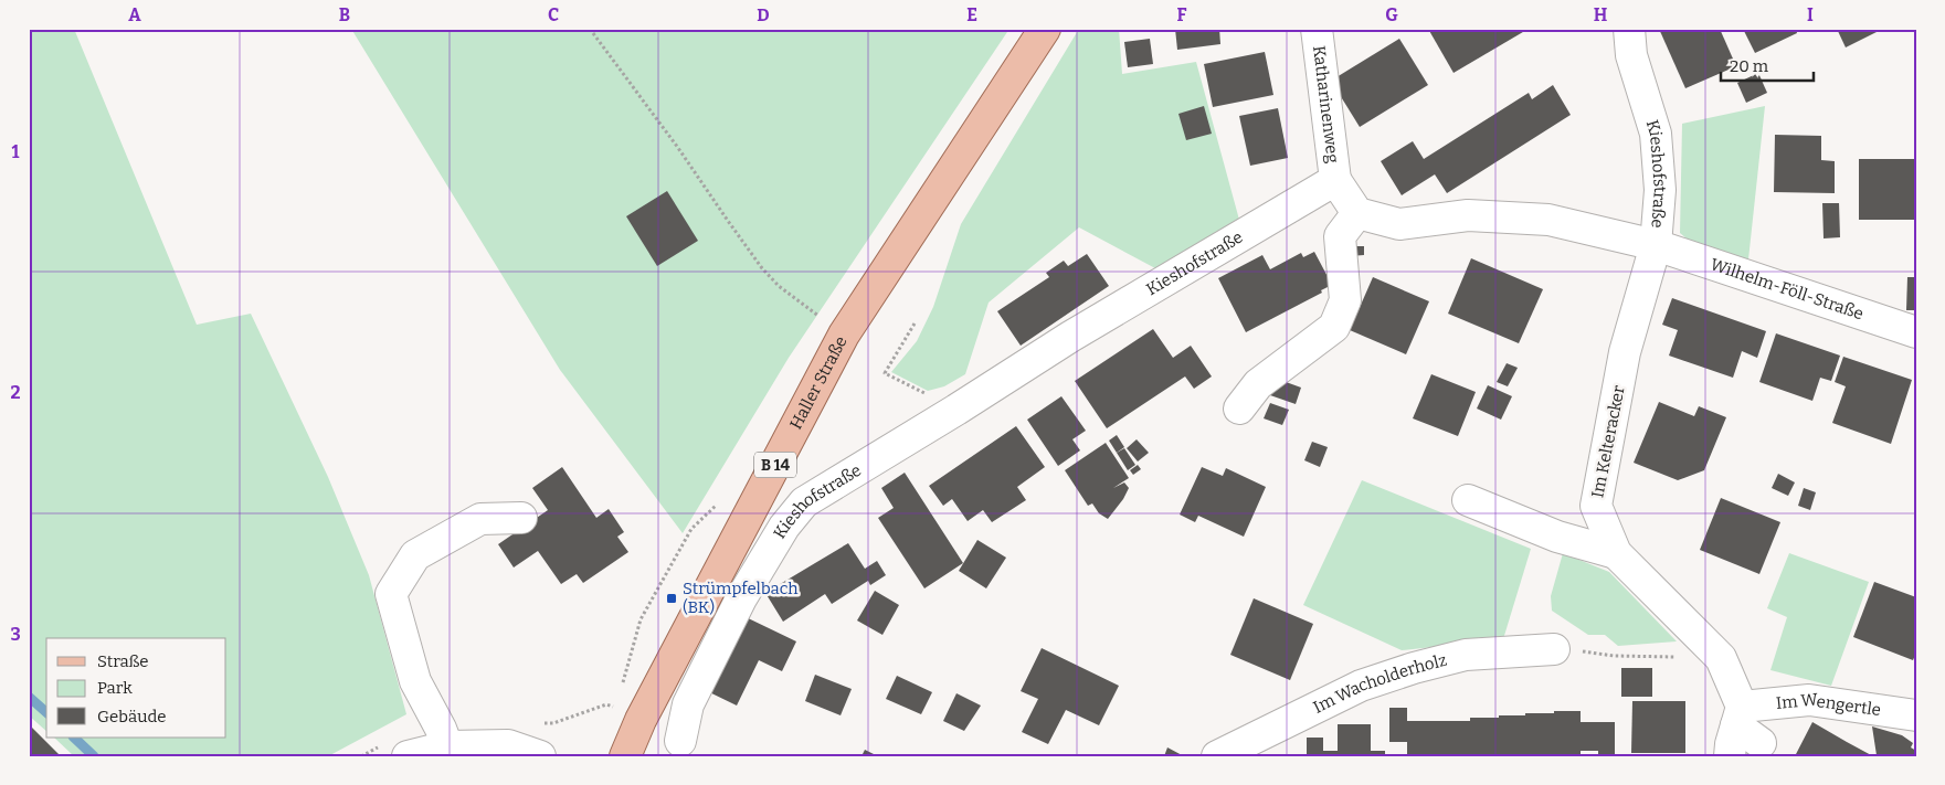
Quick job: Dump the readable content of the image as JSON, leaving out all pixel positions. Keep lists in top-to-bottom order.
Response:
{
  "streets": {
    "main road": ["Haller Straße", "B 14"],
    "street": [
      "Katharinenweg",
      "Kieshofstraße",
      "Wilhelm-Föll-Straße",
      "Im Kelteracker",
      "Im Wacholderholz",
      "Im Wengertle"
    ]
  },
  "crossings": [
    ["Katharinenweg", "Kieshofstraße"],
    ["Kieshofstraße", "Wilhelm-Föll-Straße"],
    ["Kieshofstraße", "Im Kelteracker"],
    ["Wilhelm-Föll-Straße", "Im Kelteracker"],
    ["Im Kelteracker", "Im Wengertle"]
  ],
  "places": {
    "transit": ["Strümpfelbach (BK)"]
  },
  "legend": ["Straße", "Park", "Gebäude"],
  "scale_bar": "20 m",
  "grid": {
    "columns": [
      "A",
      "B",
      "C",
      "D",
      "E",
      "F",
      "G",
      "H",
      "I"
    ],
    "rows": ["1", "2", "3"]
  }
}
